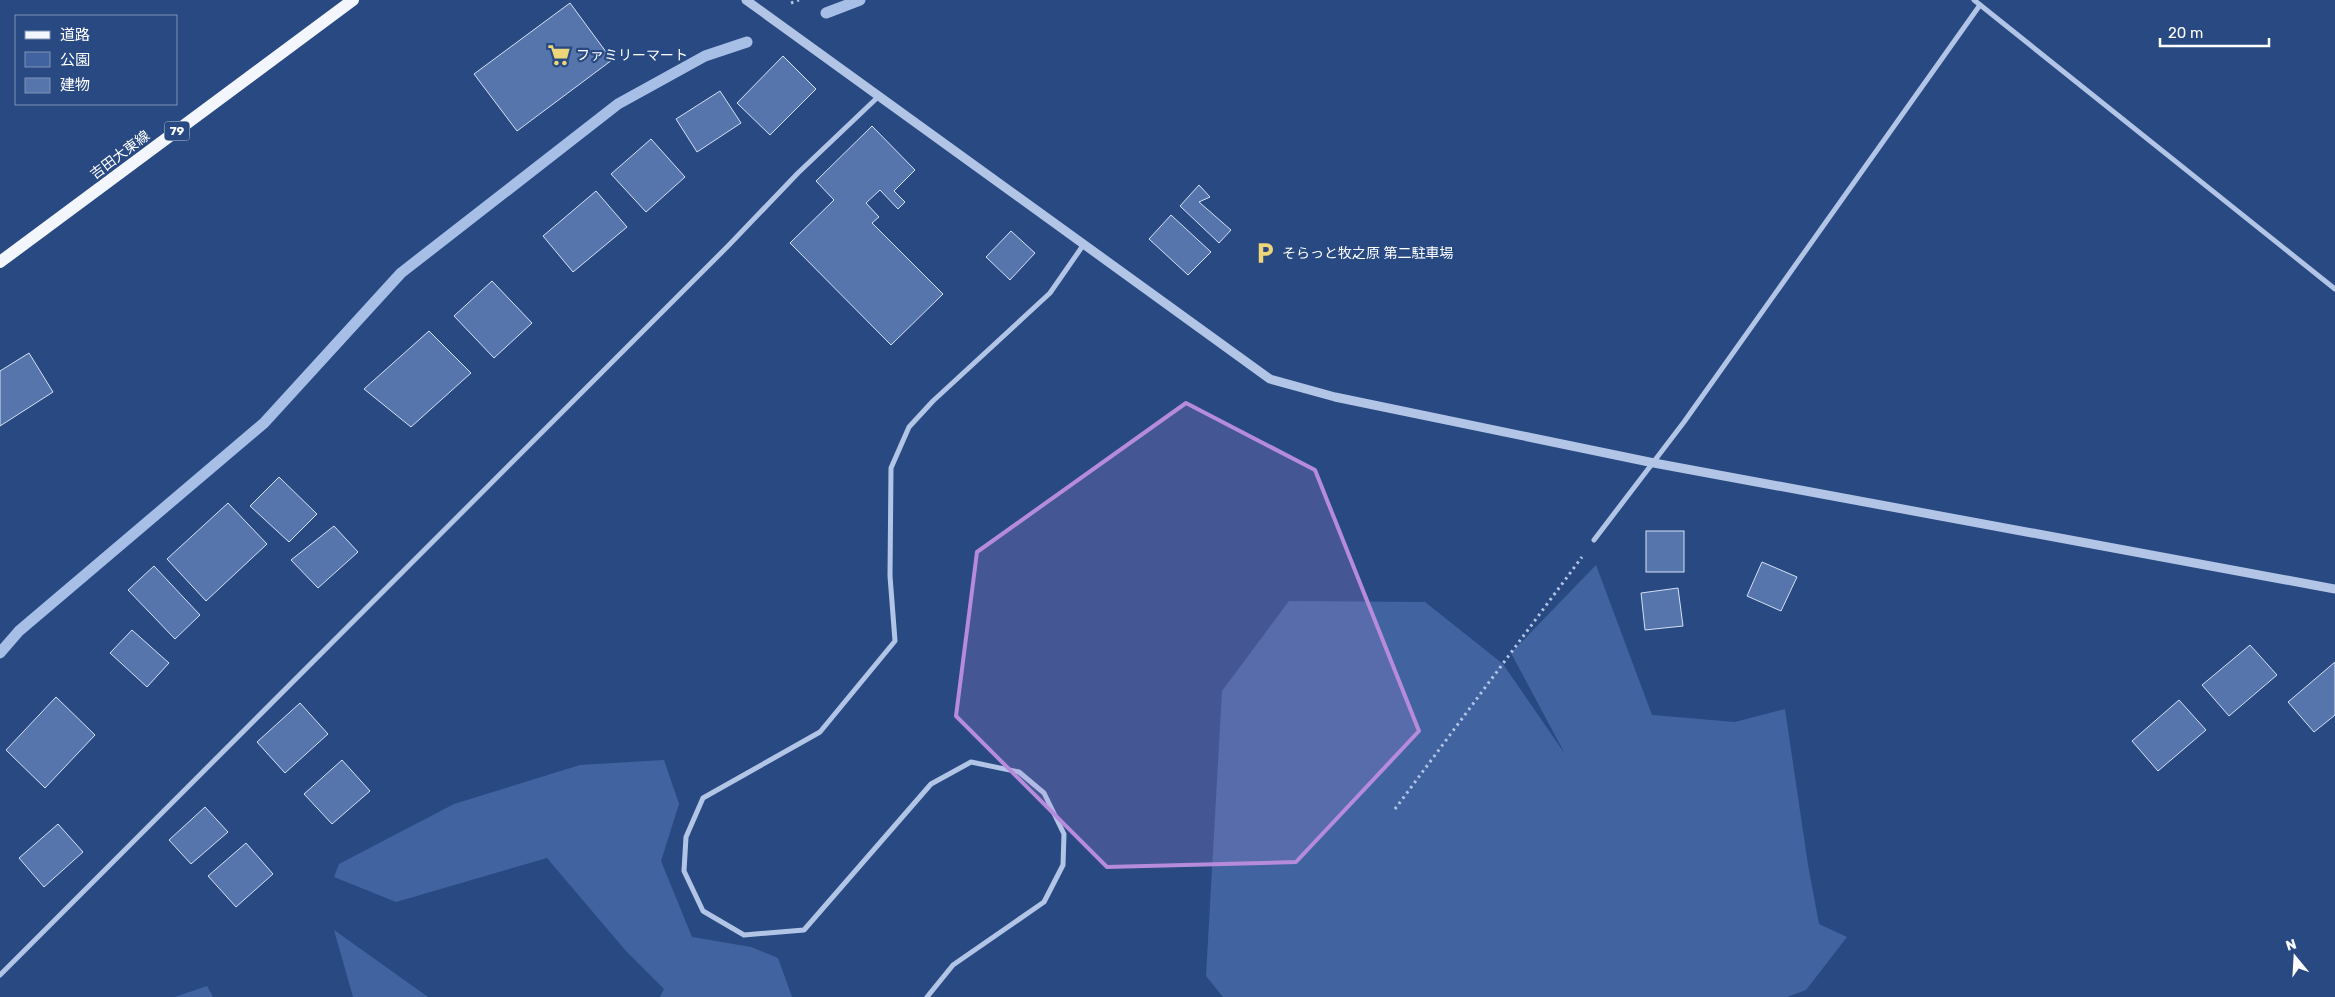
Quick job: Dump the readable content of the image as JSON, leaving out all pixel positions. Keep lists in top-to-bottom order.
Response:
{
  "streets": {
    "main road": ["79", "吉田大東線"]
  },
  "places": {
    "supermarket": ["ファミリーマート"],
    "parking": ["そらっと牧之原 第二駐車場"]
  },
  "legend": ["道路", "公園", "建物"],
  "scale_bar": "20 m",
  "north": "top"
}
